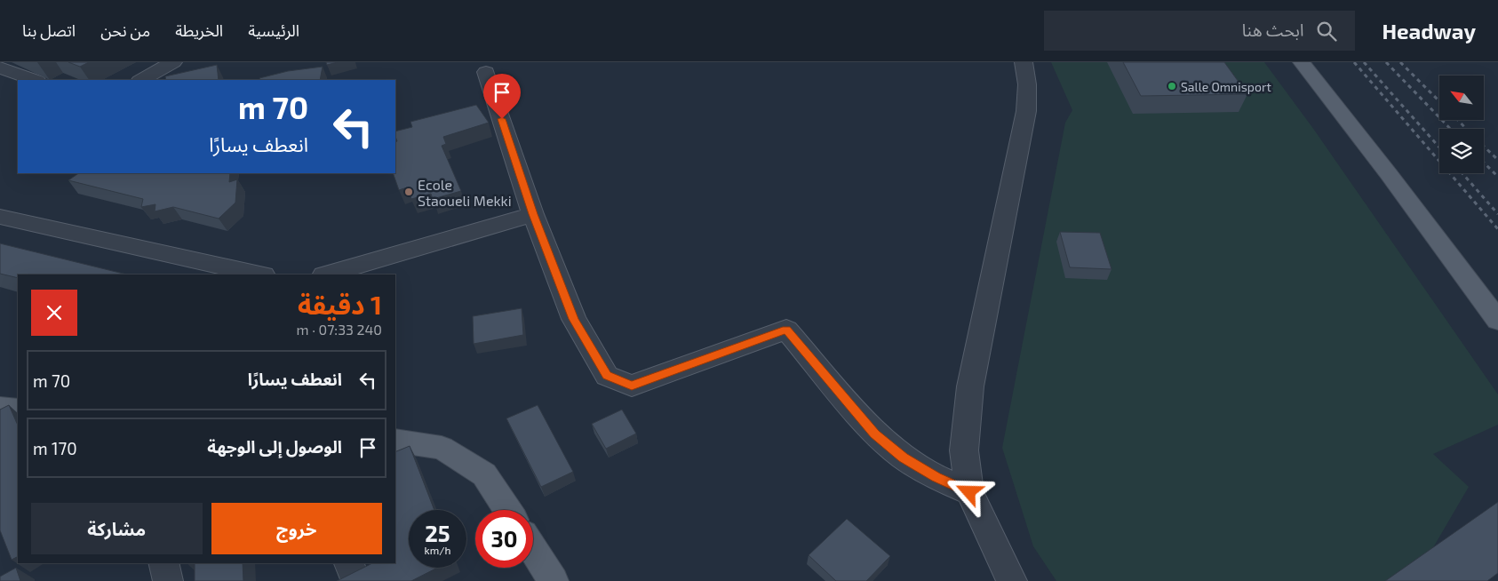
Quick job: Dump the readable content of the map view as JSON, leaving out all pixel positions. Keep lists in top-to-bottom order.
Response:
{
  "places": ["Salle Omnisport", "Ecole Staoueli Mekki"],
  "north": "top left",
  "page": {
    "header": "Headway",
    "search": "ابحث هنا",
    "nav": [
      "الرئيسية",
      "الخريطة",
      "من نحن",
      "اتصل بنا"
    ],
    "turn": ["70 m", "انعطف يسارًا"],
    "heading": ["1 دقيقة", "240 m · 07:33"],
    "list": [
      {
        "name": "انعطف يسارًا",
        "value": "70 m"
      },
      {
        "name": "الوصول إلى الوجهة",
        "value": "170 m"
      }
    ],
    "buttons": ["خروج", "مشاركة"],
    "speed": "25 km/h",
    "limit": "30"
  }
}
